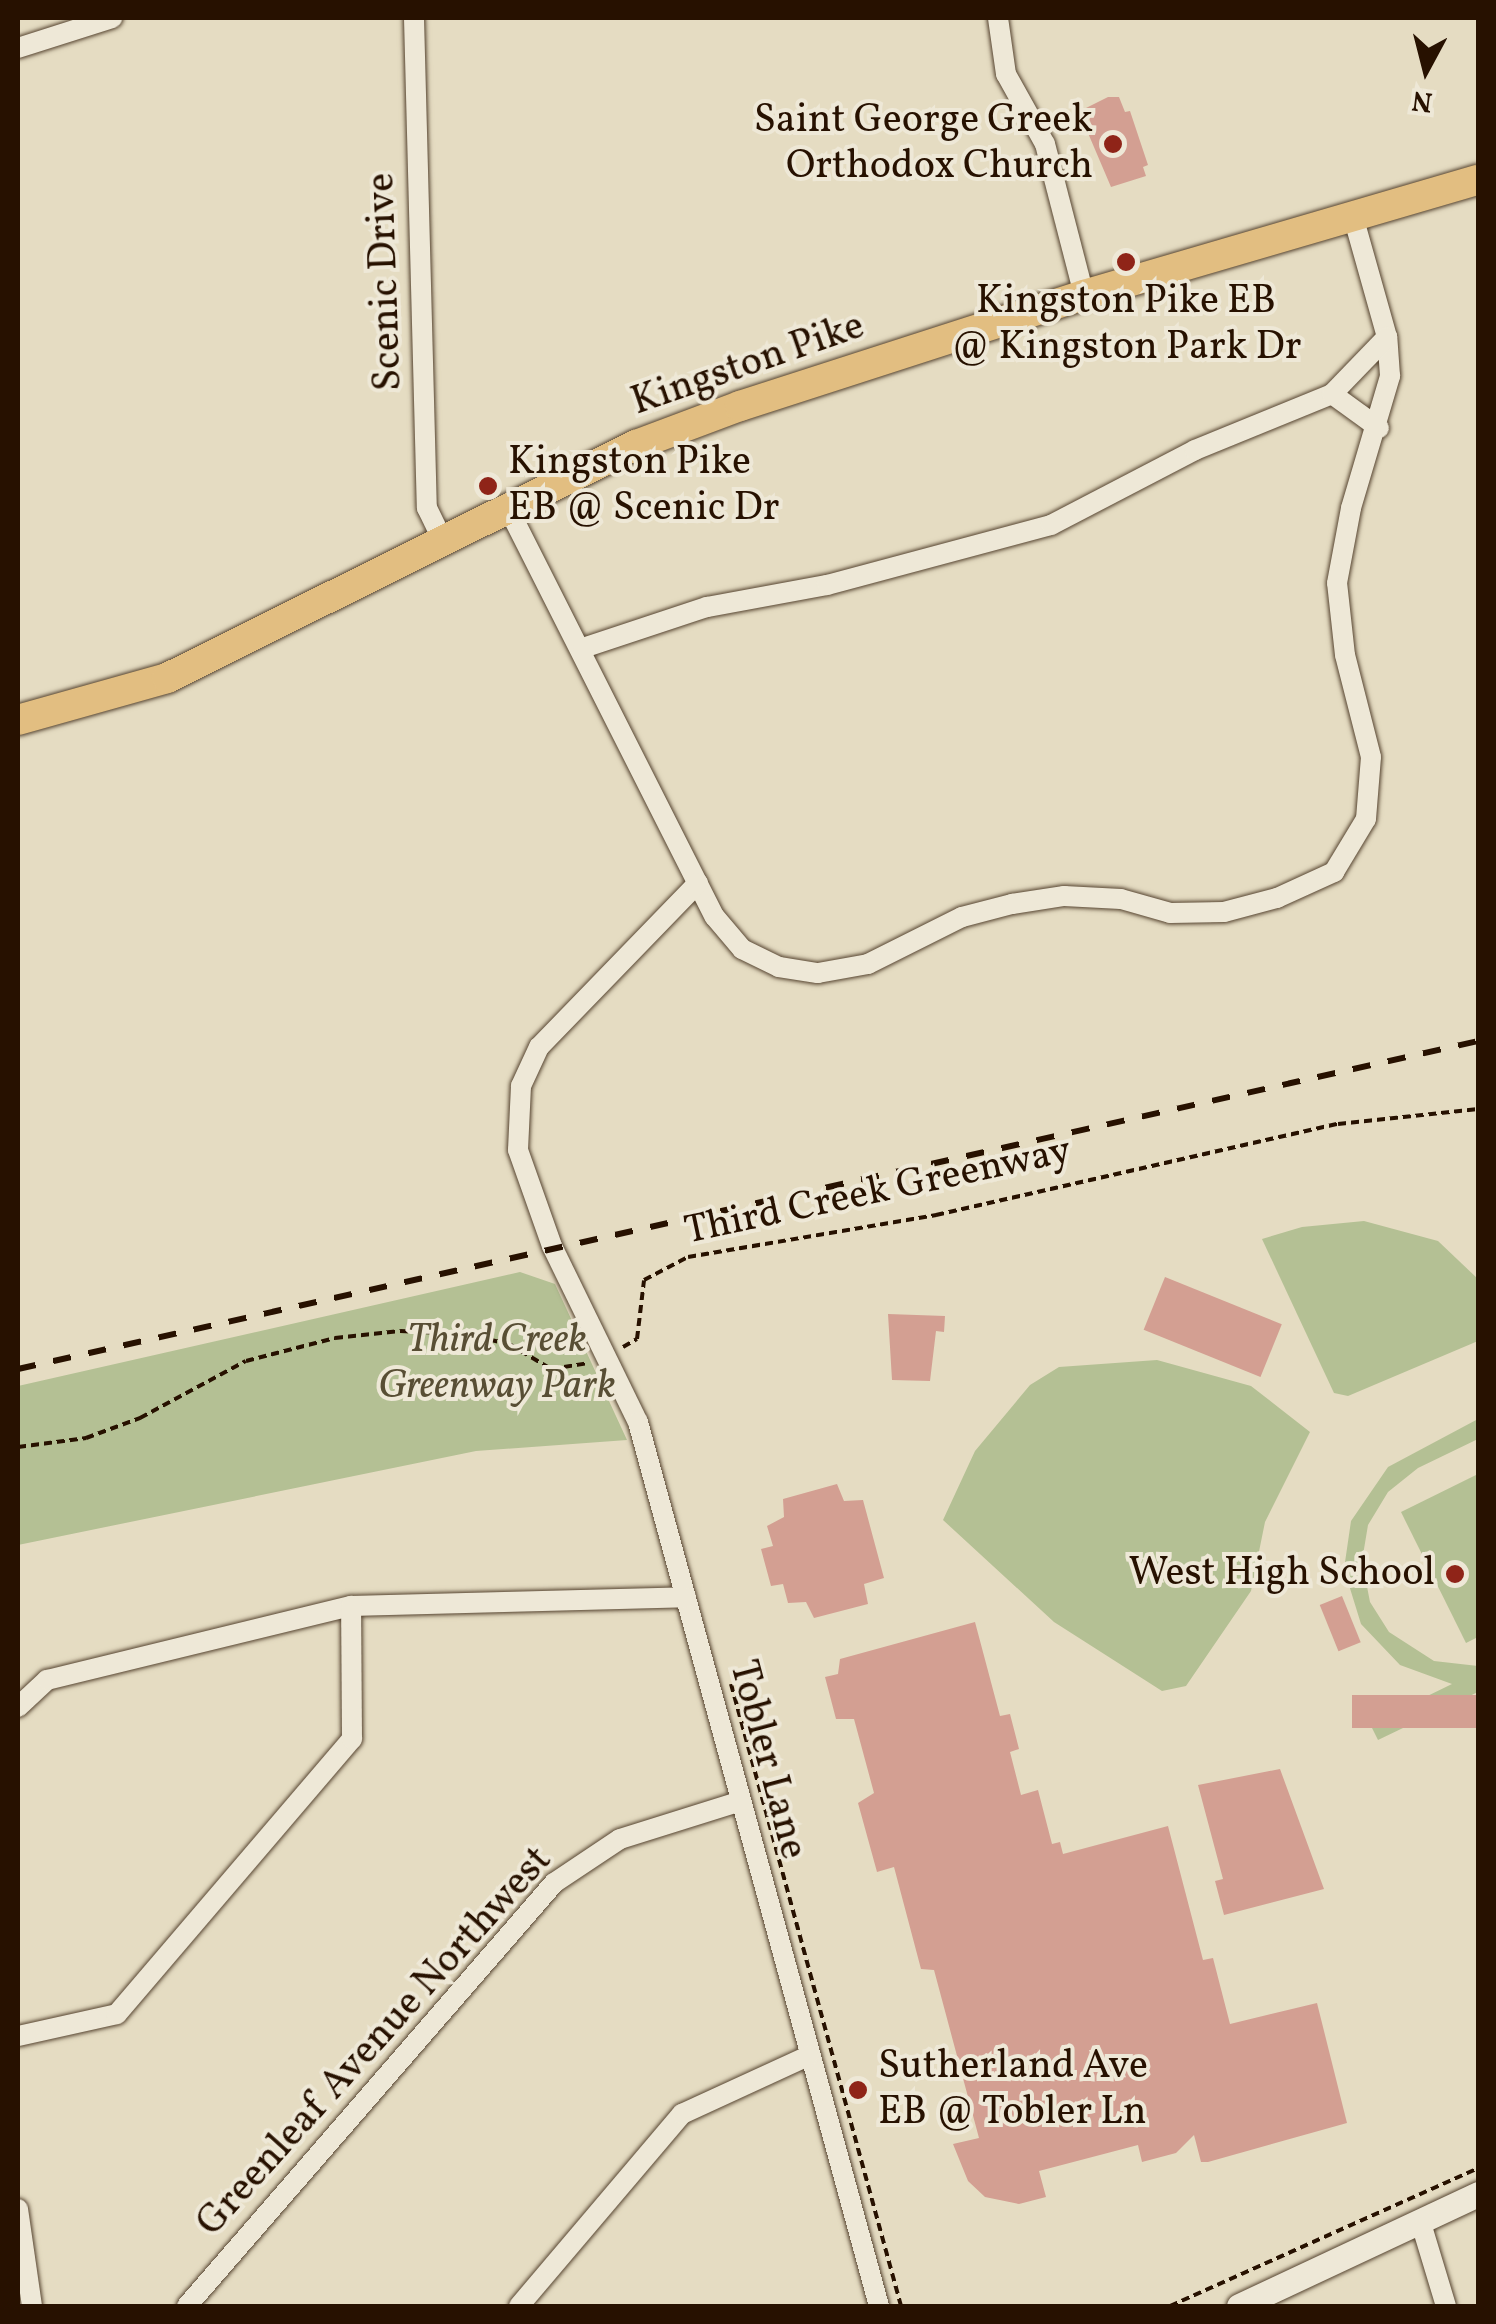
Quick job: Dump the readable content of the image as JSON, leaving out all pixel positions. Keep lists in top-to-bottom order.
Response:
{
  "streets": {
    "main road": ["Kingston Pike"],
    "street": ["Scenic Drive", "Tobler Lane", "Greenleaf Avenue Northwest"],
    "path": ["Third Creek Greenway"]
  },
  "crossings": [
    ["Scenic Drive", "Kingston Pike"],
    ["Third Creek Greenway", "Tobler Lane"],
    ["Tobler Lane", "Greenleaf Avenue Northwest"]
  ],
  "parks": ["Third Creek Greenway Park"],
  "places": [
    "Saint George Greek Orthodox Church",
    "Kingston Pike EB @ Kingston Park Dr",
    "Kingston Pike EB @ Scenic Dr",
    "West High School",
    "Sutherland Ave EB @ Tobler Ln"
  ],
  "north": "bottom"
}
